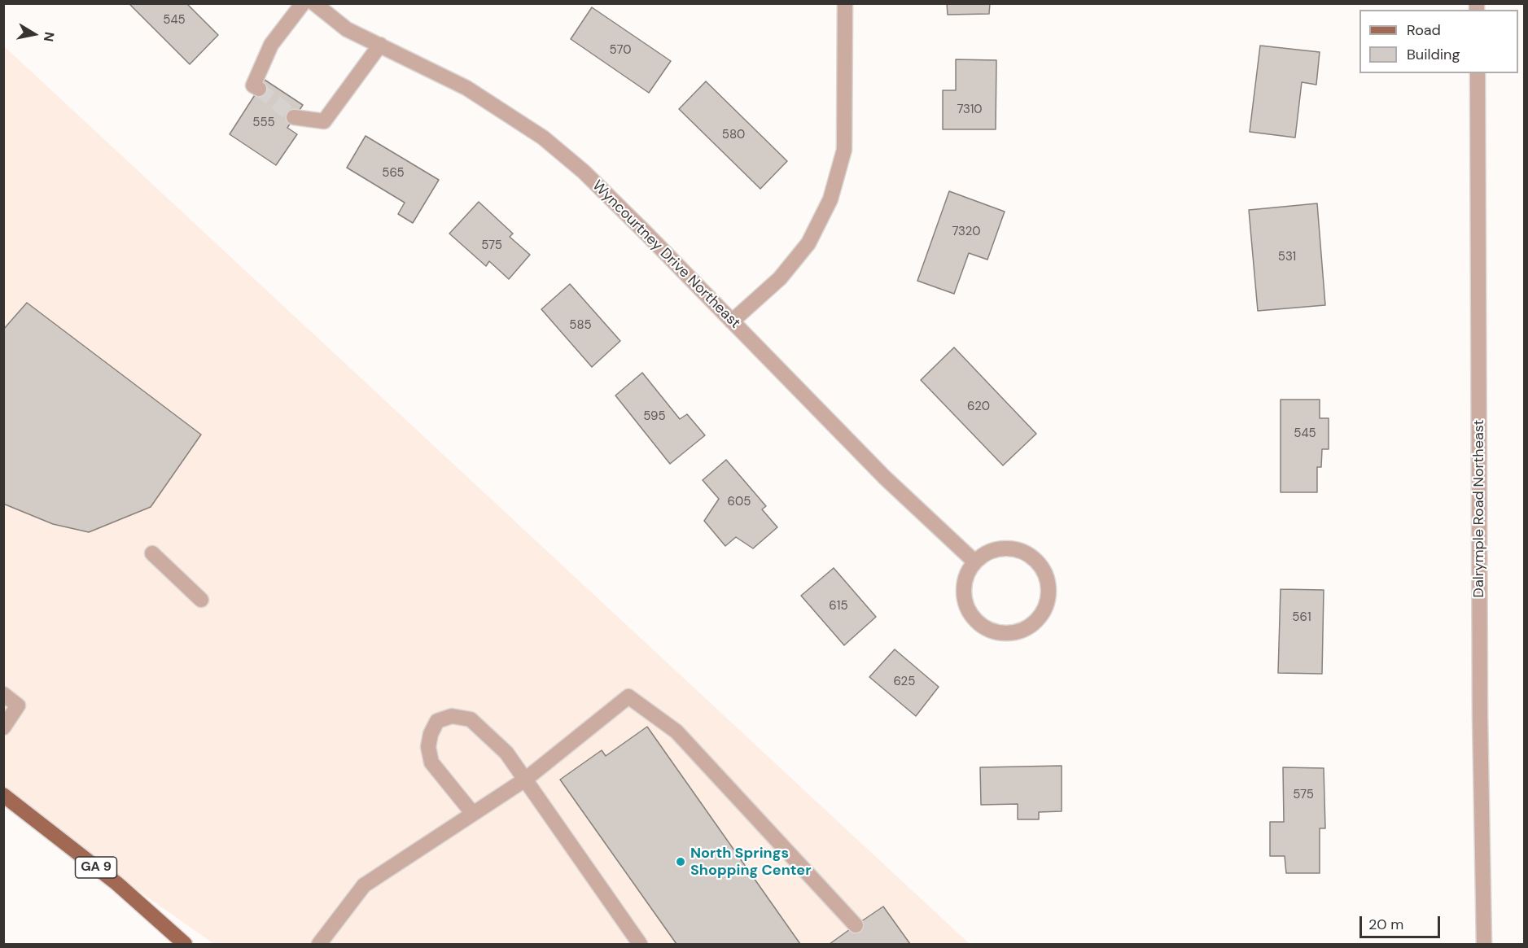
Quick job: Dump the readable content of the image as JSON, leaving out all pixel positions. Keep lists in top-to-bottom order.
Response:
{
  "streets": {
    "main road": ["GA 9"],
    "street": ["Wyncourtney Drive Northeast", "Dalrymple Road Northeast"]
  },
  "places": ["North Springs Shopping Center"],
  "house_numbers": [
    "545",
    "570",
    "7310",
    "555",
    "580",
    "565",
    "7320",
    "575",
    "531",
    "585",
    "620",
    "595",
    "545",
    "605",
    "615",
    "561",
    "625",
    "575"
  ],
  "legend": ["Road", "Building"],
  "scale_bar": "20 m",
  "north": "right"
}
